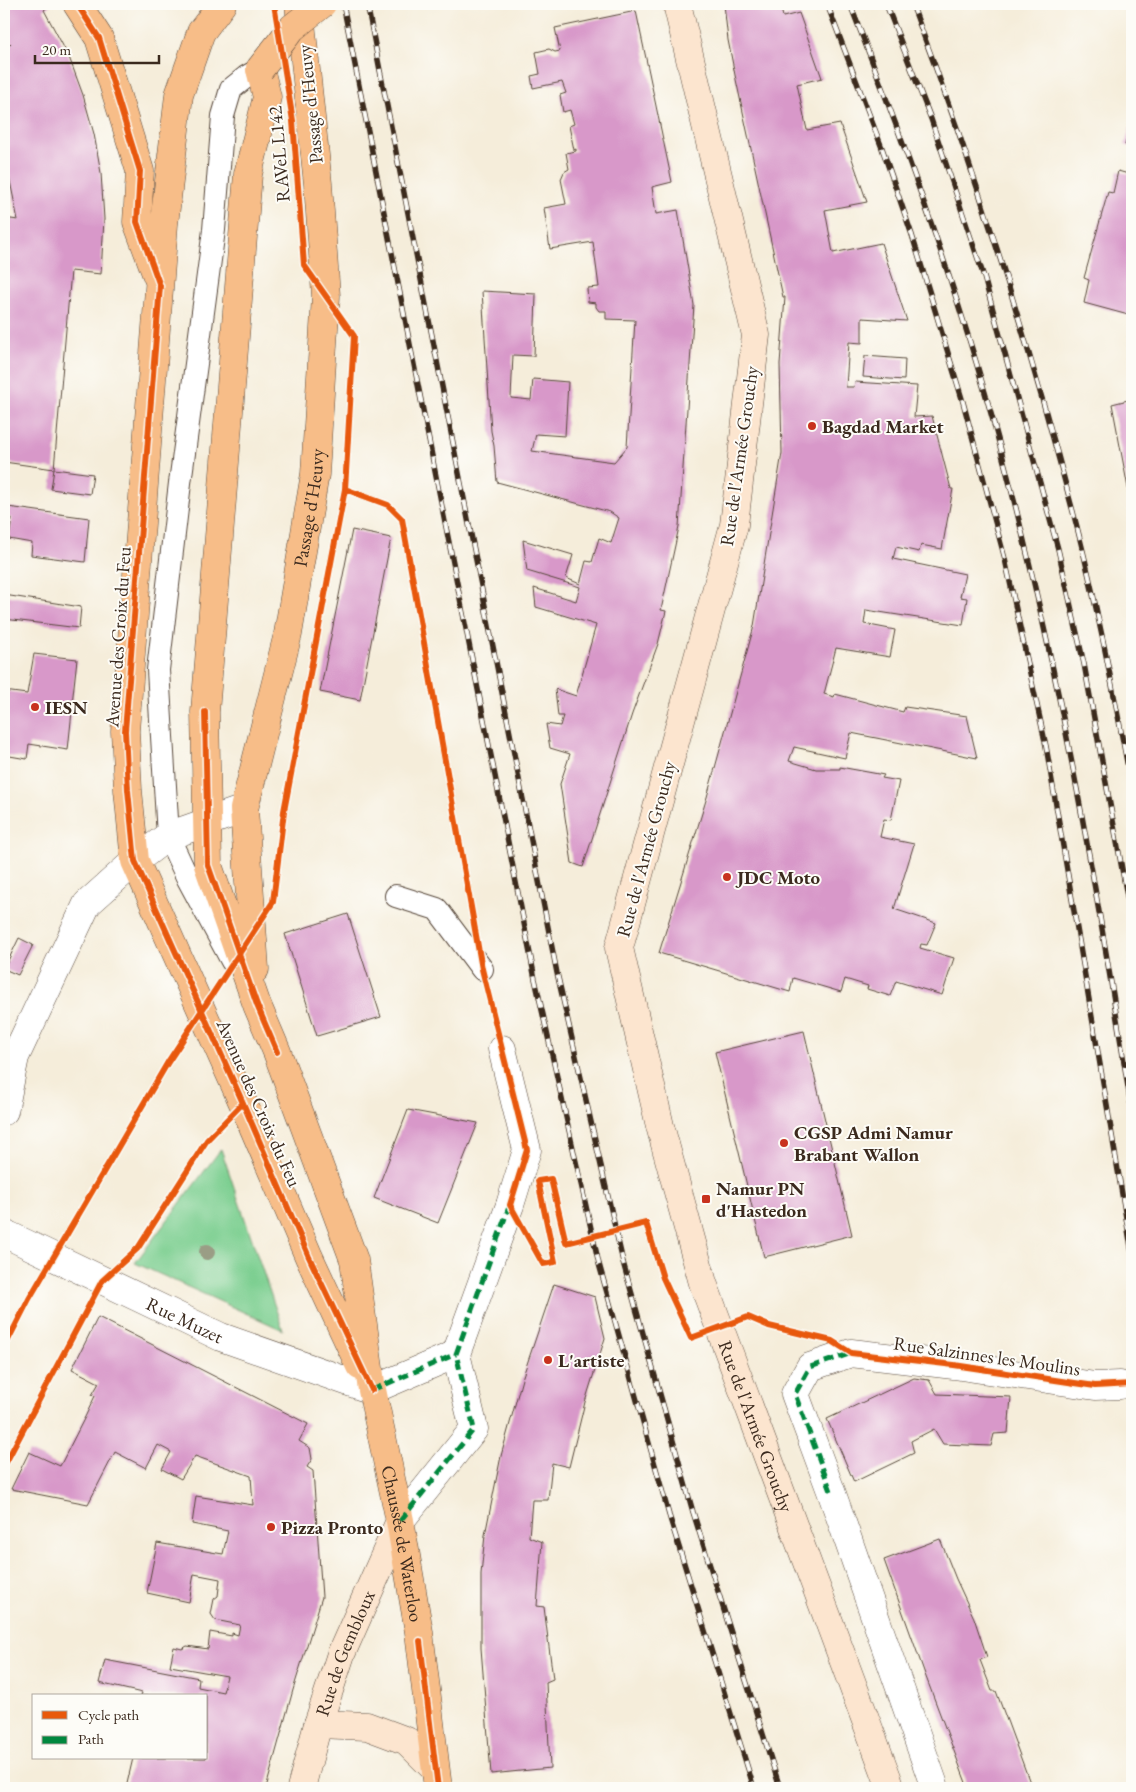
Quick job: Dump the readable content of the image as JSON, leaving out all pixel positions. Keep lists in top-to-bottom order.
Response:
{
  "streets": {
    "main road": ["Passage d'Heuvy", "Avenue des Croix du Feu", "Chaussée de Waterloo"],
    "street": [
      "Rue de l'Armée Grouchy",
      "Rue Muzet",
      "Rue Salzinnes les Moulins",
      "Rue de Gembloux"
    ],
    "cycle path": ["RAVeL L142"]
  },
  "crossings": [
    ["Avenue des Croix du Feu", "Rue Muzet"],
    ["Avenue des Croix du Feu", "Chaussée de Waterloo"],
    ["Rue Muzet", "Chaussée de Waterloo"],
    ["Chaussée de Waterloo", "Rue de Gembloux"]
  ],
  "places": {
    "other": [
      "Bagdad Market",
      "IESN",
      "JDC Moto",
      "CGSP Admi Namur Brabant Wallon",
      "L'artiste",
      "Pizza Pronto"
    ],
    "transit": ["Namur PN d'Hastedon"]
  },
  "legend": ["Cycle path", "Path"],
  "scale_bar": "20 m"
}
